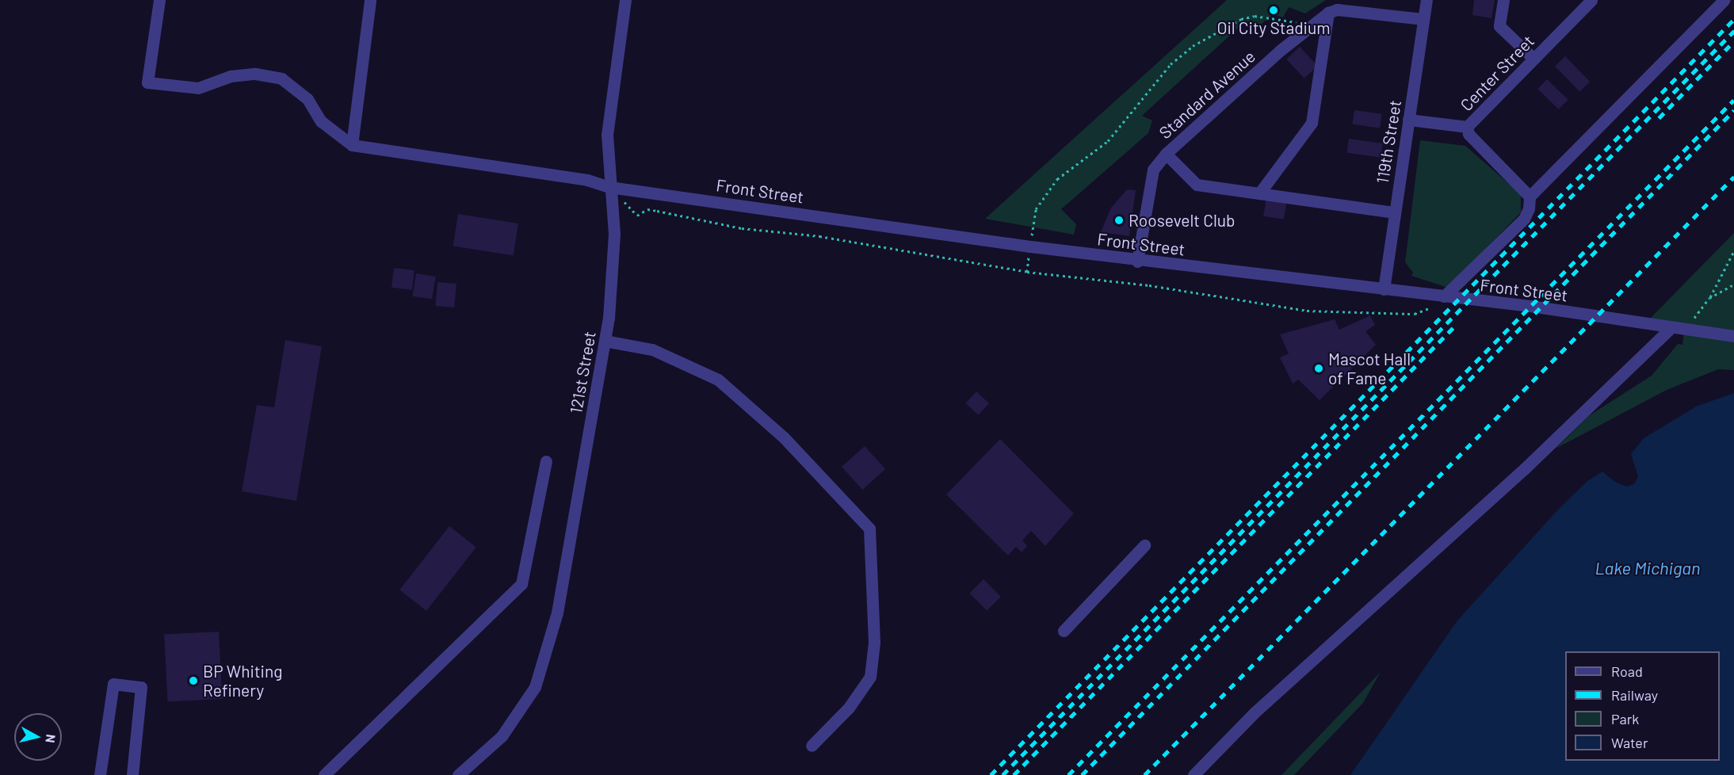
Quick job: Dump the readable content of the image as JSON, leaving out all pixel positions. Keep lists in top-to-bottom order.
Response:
{
  "streets": {
    "street": [
      "Center Street",
      "Standard Avenue",
      "119th Street",
      "Front Street",
      "121st Street"
    ]
  },
  "crossings": [
    ["Center Street", "119th Street"],
    ["Standard Avenue", "119th Street"],
    ["Standard Avenue", "Front Street"],
    ["119th Street", "Front Street"],
    ["Front Street", "121st Street"]
  ],
  "water": ["Lake Michigan"],
  "places": [
    "Oil City Stadium",
    "Roosevelt Club",
    "Mascot Hall of Fame",
    "BP Whiting Refinery"
  ],
  "legend": [
    "Road",
    "Railway",
    "Park",
    "Water"
  ],
  "north": "right"
}
